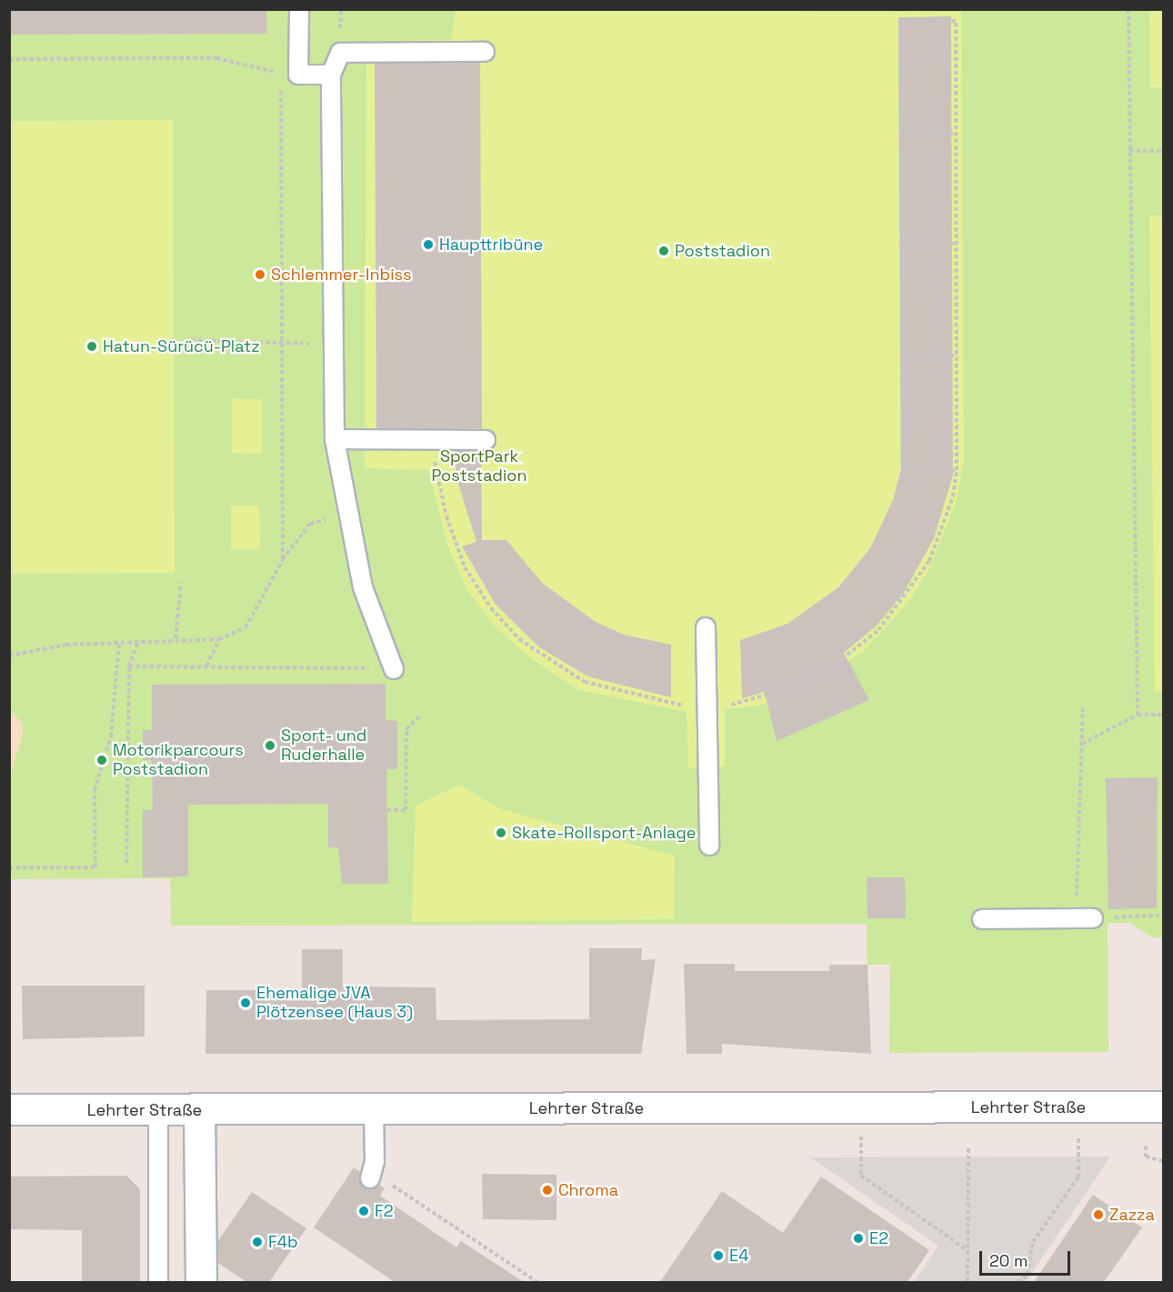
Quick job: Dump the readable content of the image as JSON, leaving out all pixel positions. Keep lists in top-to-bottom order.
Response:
{
  "streets": {
    "street": ["Lehrter Straße"]
  },
  "parks": ["SportPark Poststadion"],
  "places": [
    "Haupttribüne",
    "Poststadion",
    "Schlemmer-Inbiss",
    "Hatun-Sürücü-Platz",
    "Sport- und Ruderhalle",
    "Motorikparcours Poststadion",
    "Skate-Rollsport-Anlage",
    "Ehemalige JVA Plötzensee (Haus 3)",
    "Chroma",
    "F2",
    "Zazza",
    "E2",
    "F4b",
    "E4"
  ],
  "scale_bar": "20 m"
}
